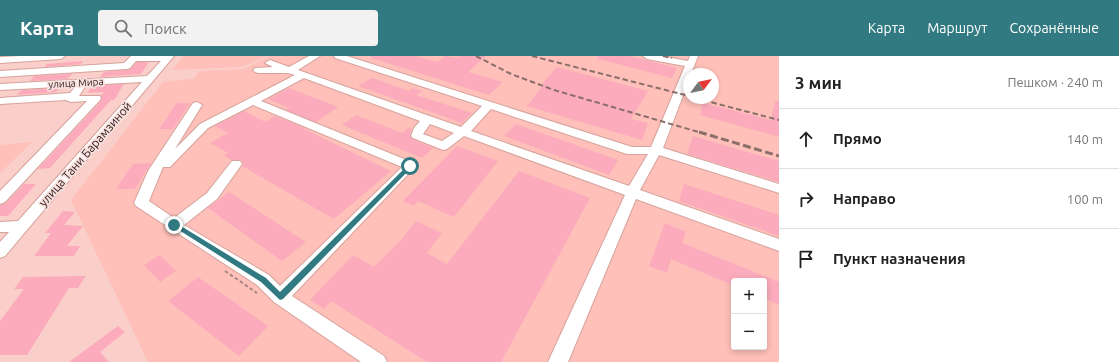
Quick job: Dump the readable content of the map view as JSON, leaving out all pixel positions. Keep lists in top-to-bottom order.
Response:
{
  "streets": {
    "street": ["улица Мира", "улица Тани Барамзиной"]
  },
  "crossings": [
    ["улица Мира", "улица Тани Барамзиной"]
  ],
  "north": "top right",
  "page": {
    "header": "Карта",
    "search": "Поиск",
    "nav": ["Карта", "Маршрут", "Сохранённые"],
    "heading": ["3 мин", "Пешком · 240 m"],
    "list": [
      ["Прямо", "140 m"],
      ["Направо", "100 m"],
      "Пункт назначения"
    ],
    "map_buttons": ["+", "−"]
  }
}
